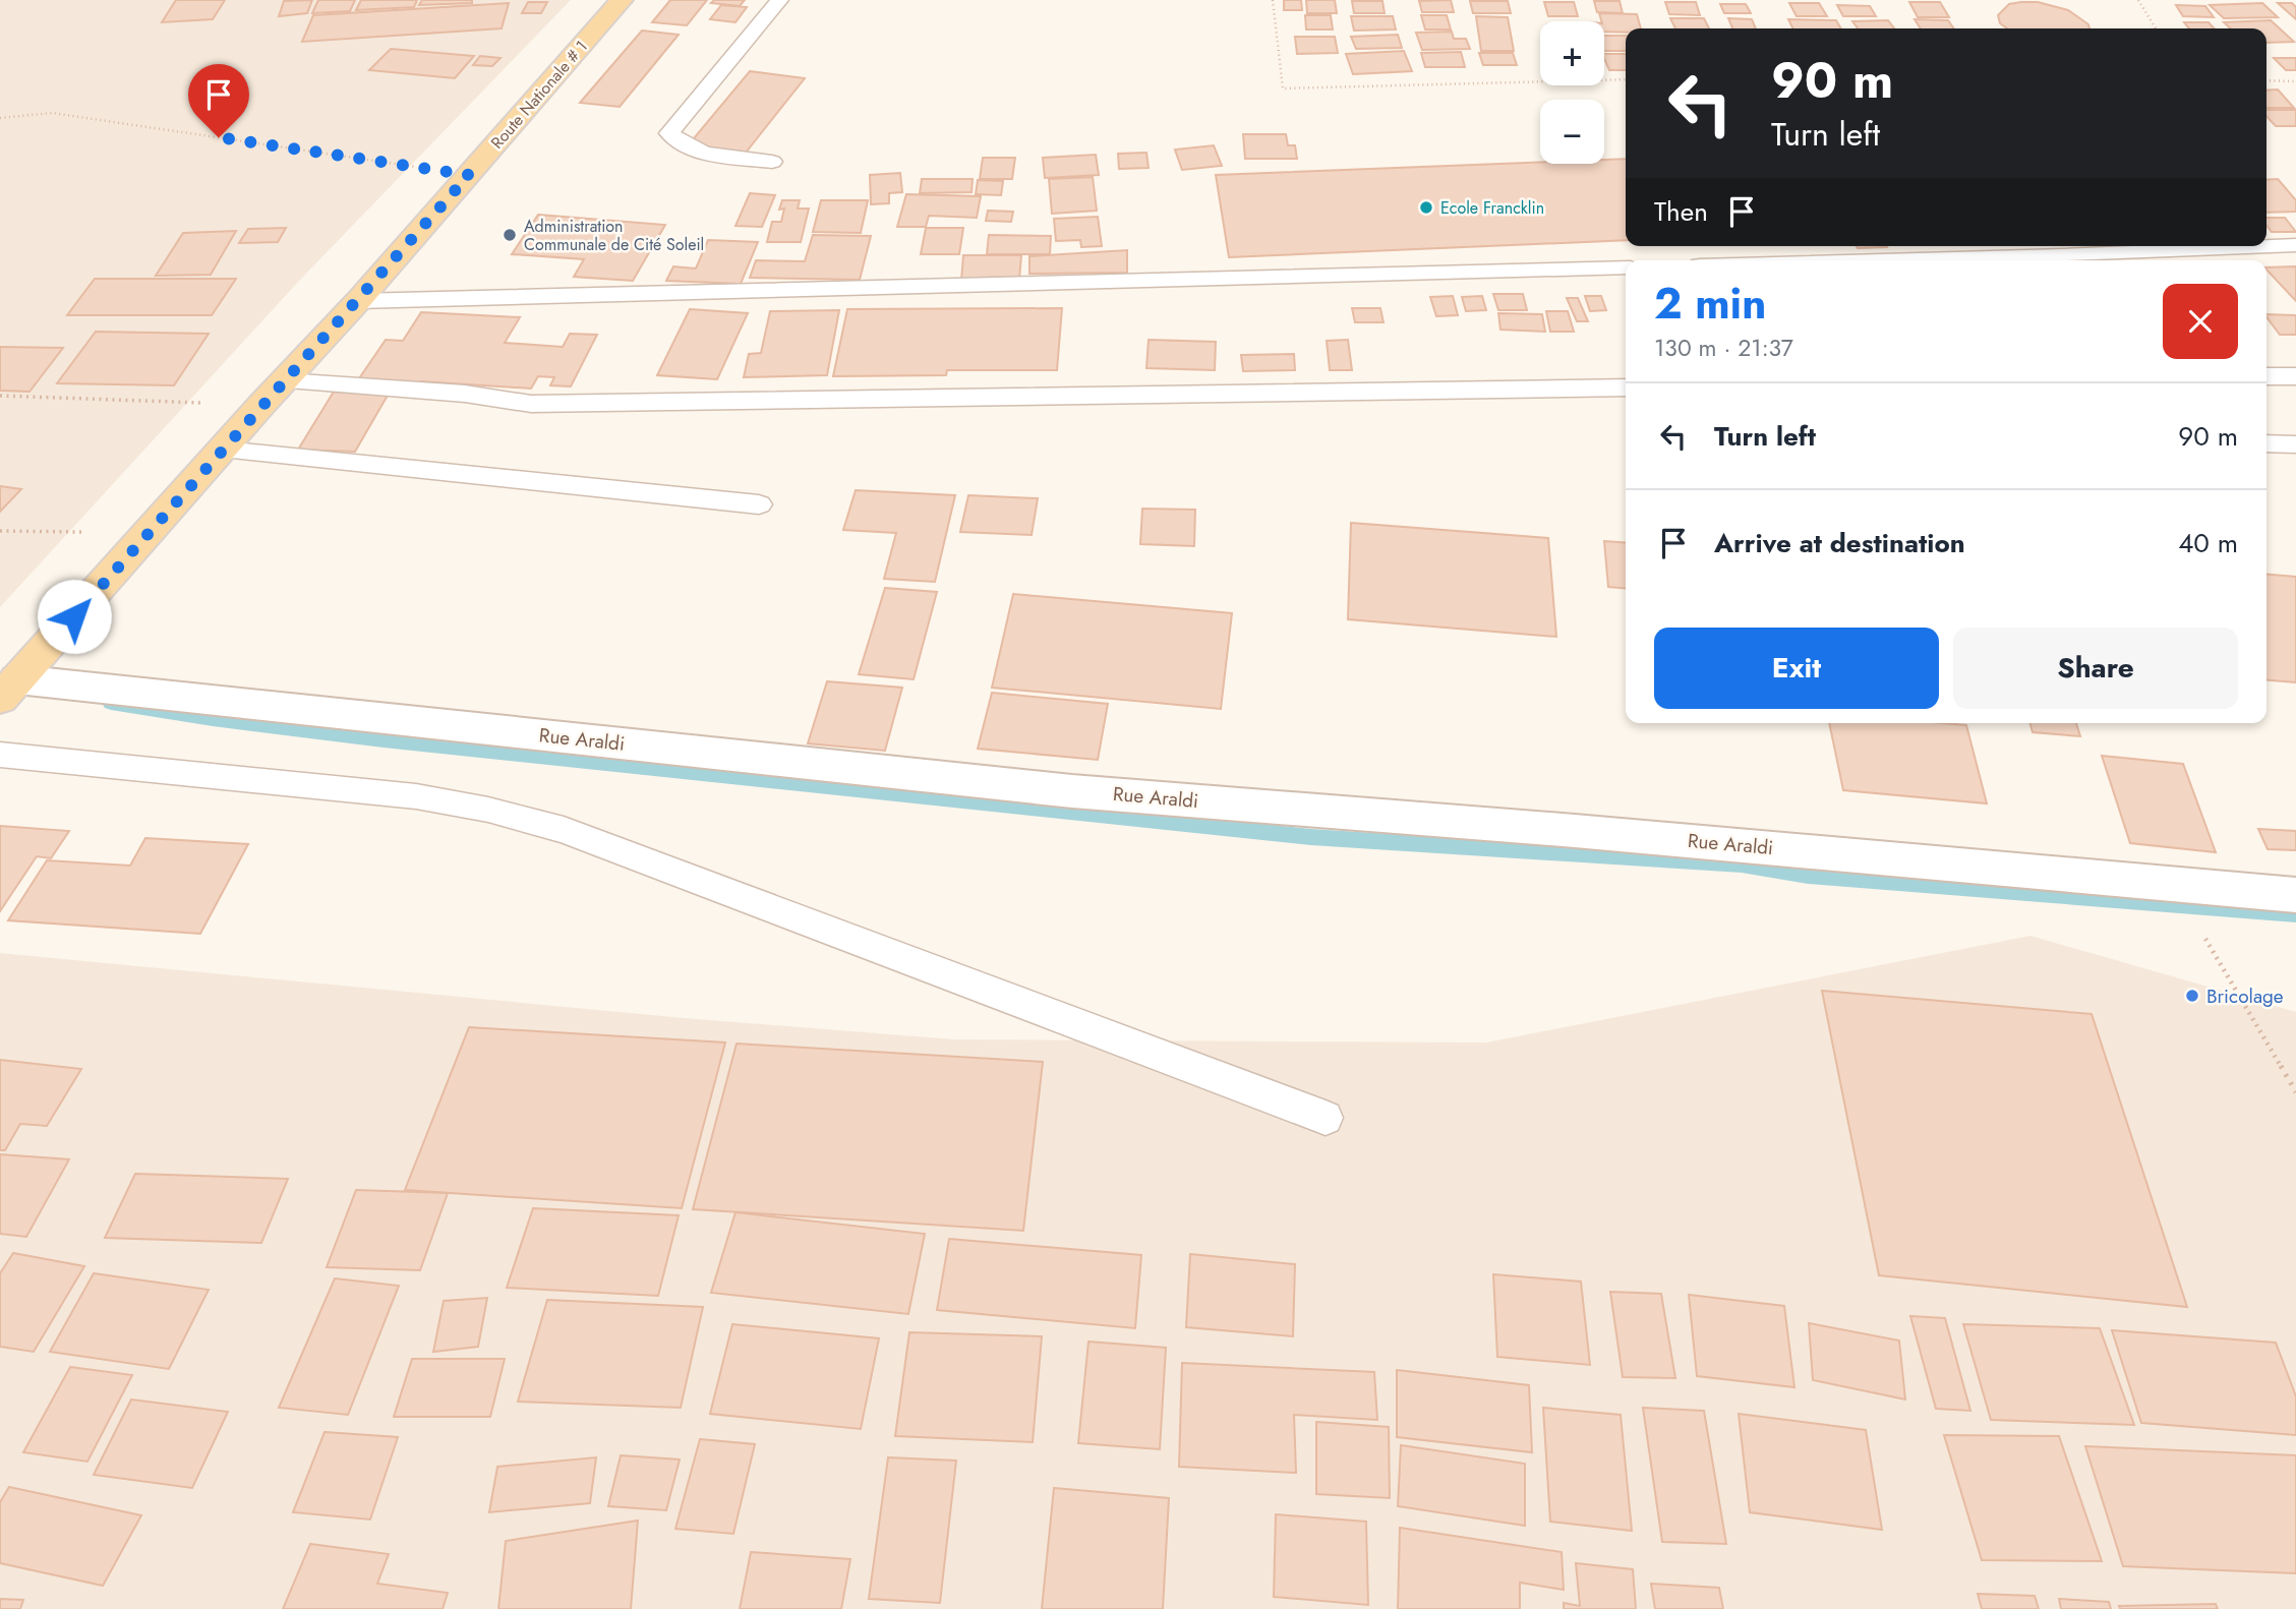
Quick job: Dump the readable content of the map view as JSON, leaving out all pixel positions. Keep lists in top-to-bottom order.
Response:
{
  "streets": {
    "main road": ["Route Nationale # 1"],
    "street": ["Rue Araldi"]
  },
  "crossings": [
    ["Route Nationale # 1", "Rue Araldi"]
  ],
  "places": ["Ecole Francklin", "Administration Communale de Cité Soleil", "Bricolage"],
  "page": {
    "map_buttons": ["+", "−"],
    "turn": ["90 m", "Turn left"],
    "then": "Then",
    "heading": ["2 min", "130 m · 21:37"],
    "list": [
      {
        "name": "Turn left",
        "value": "90 m"
      },
      {
        "name": "Arrive at destination",
        "value": "40 m"
      }
    ],
    "buttons": ["Exit", "Share"]
  }
}
